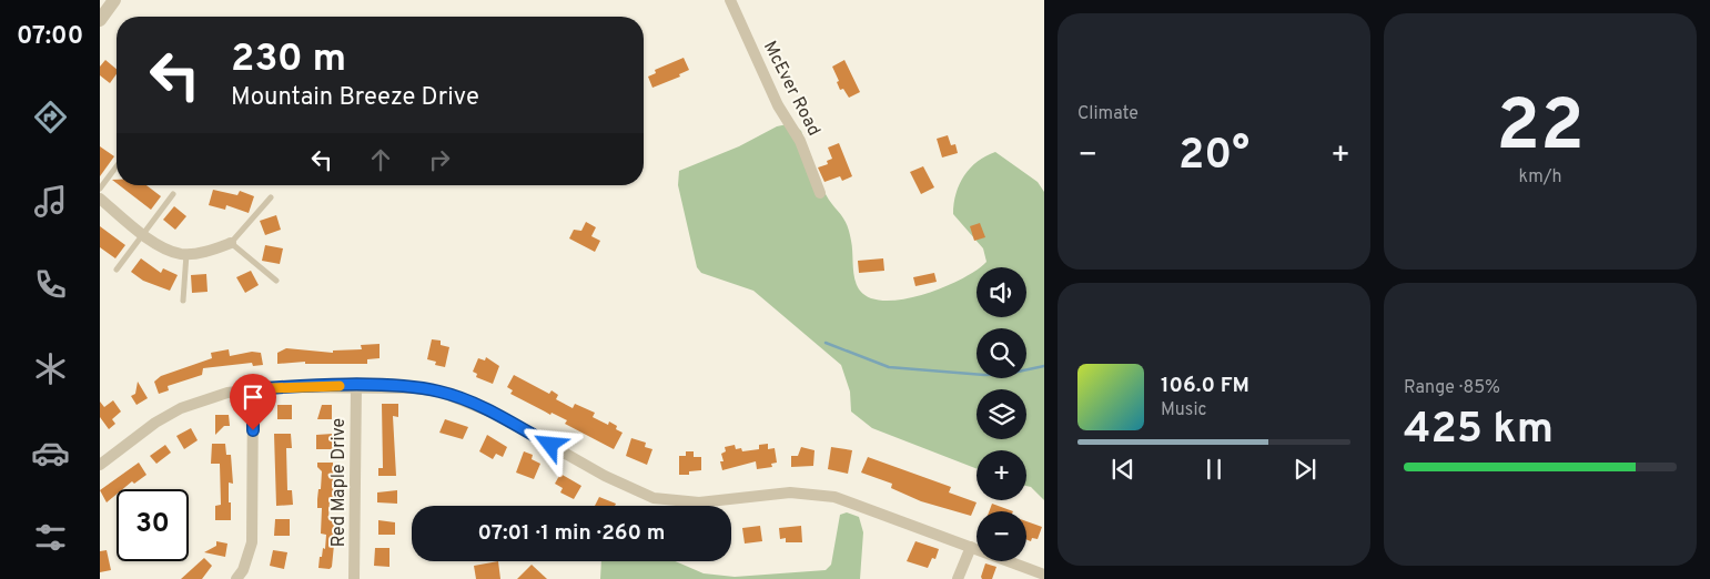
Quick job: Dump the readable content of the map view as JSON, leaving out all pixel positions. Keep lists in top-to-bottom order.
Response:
{
  "streets": {
    "street": ["McEver Road", "Red Maple Drive"]
  },
  "page": {
    "tabs": "07:00",
    "tile": [
      "Climate",
      ["22", "km/h"],
      ["Range · 85%", "425 km"]
    ],
    "turn": ["230 m", "Mountain Breeze Drive"],
    "heat": ["−", "20°", "+"],
    "map_buttons": ["+", "−"],
    "song": ["106.0 FM", "Music"],
    "limit": "30",
    "trip": "07:01 · 1 min · 260 m"
  }
}
